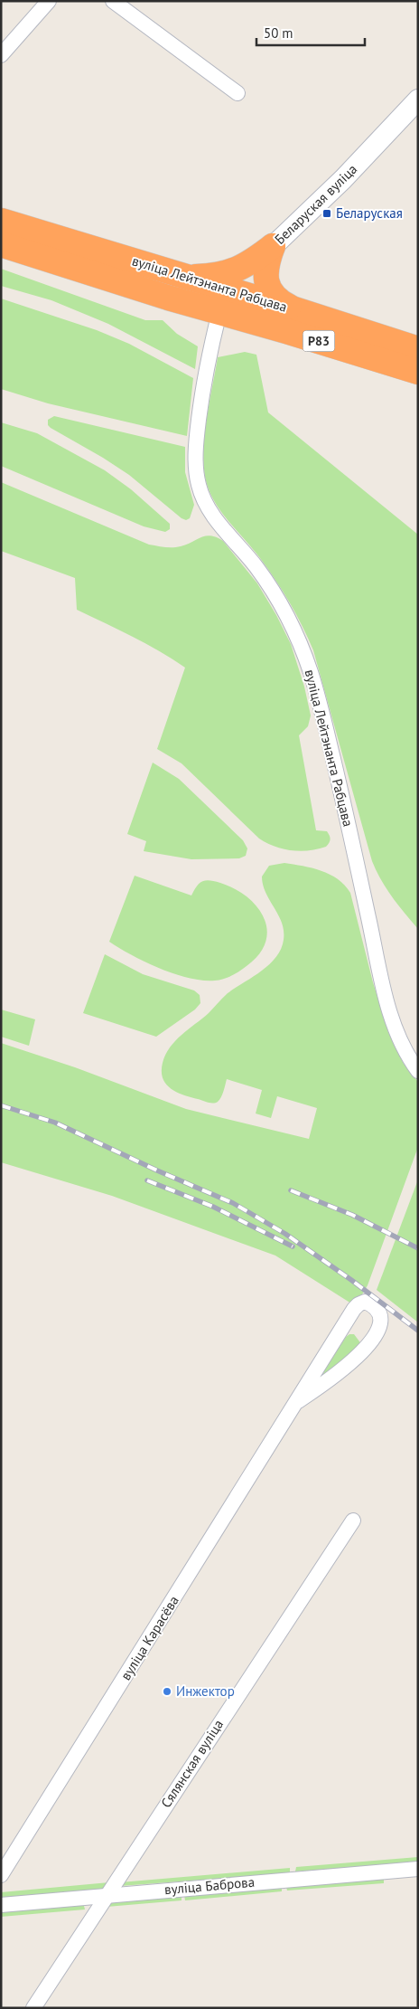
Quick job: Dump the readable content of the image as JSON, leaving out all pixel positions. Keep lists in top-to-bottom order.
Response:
{
  "streets": {
    "highway": ["вуліца Лейтэнанта Рабцава", "Р83"],
    "main road": ["Беларуская вуліца"],
    "street": ["вуліца Карасёва", "Сялянская вуліца", "вуліца Баброва"]
  },
  "crossings": [
    ["Беларуская вуліца", "вуліца Лейтэнанта Рабцава"],
    ["Сялянская вуліца", "вуліца Баброва"]
  ],
  "places": {
    "transit": ["Беларуская"],
    "other": ["Инжектор"]
  },
  "scale_bar": "50 m"
}
